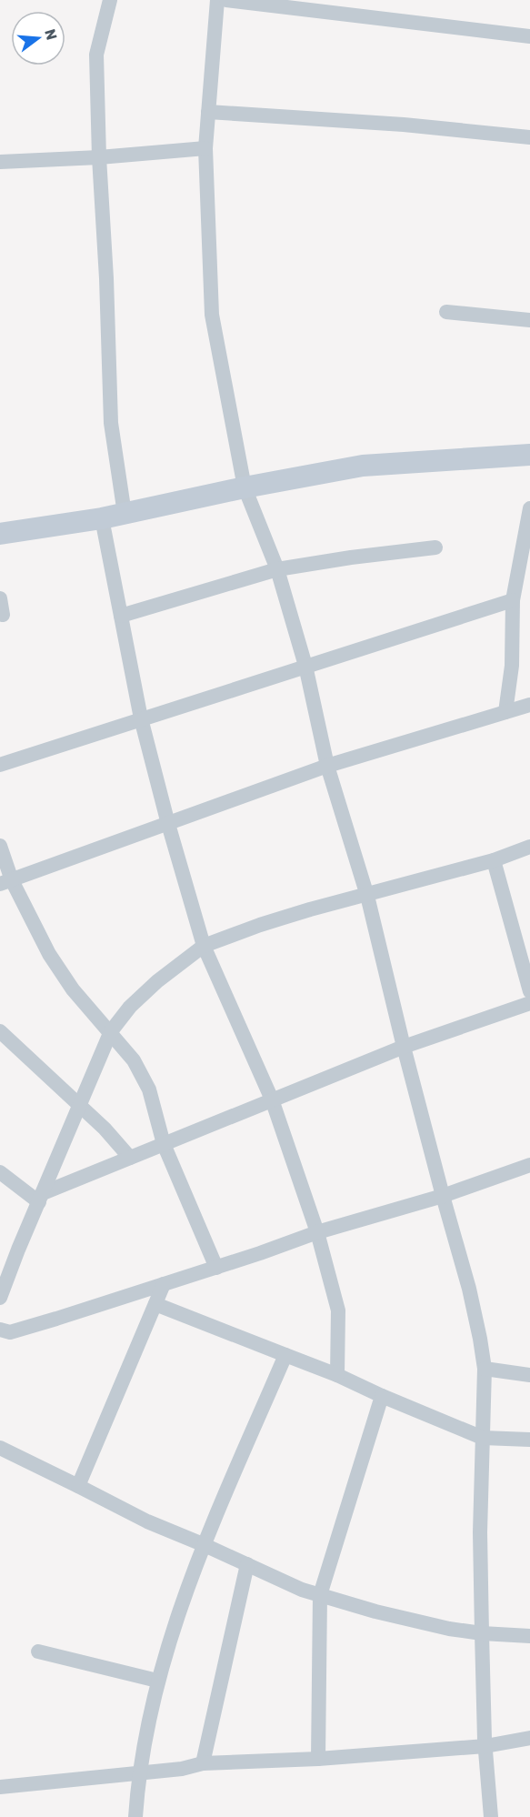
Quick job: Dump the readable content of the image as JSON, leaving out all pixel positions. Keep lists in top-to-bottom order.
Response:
{
  "north": "right"
}
